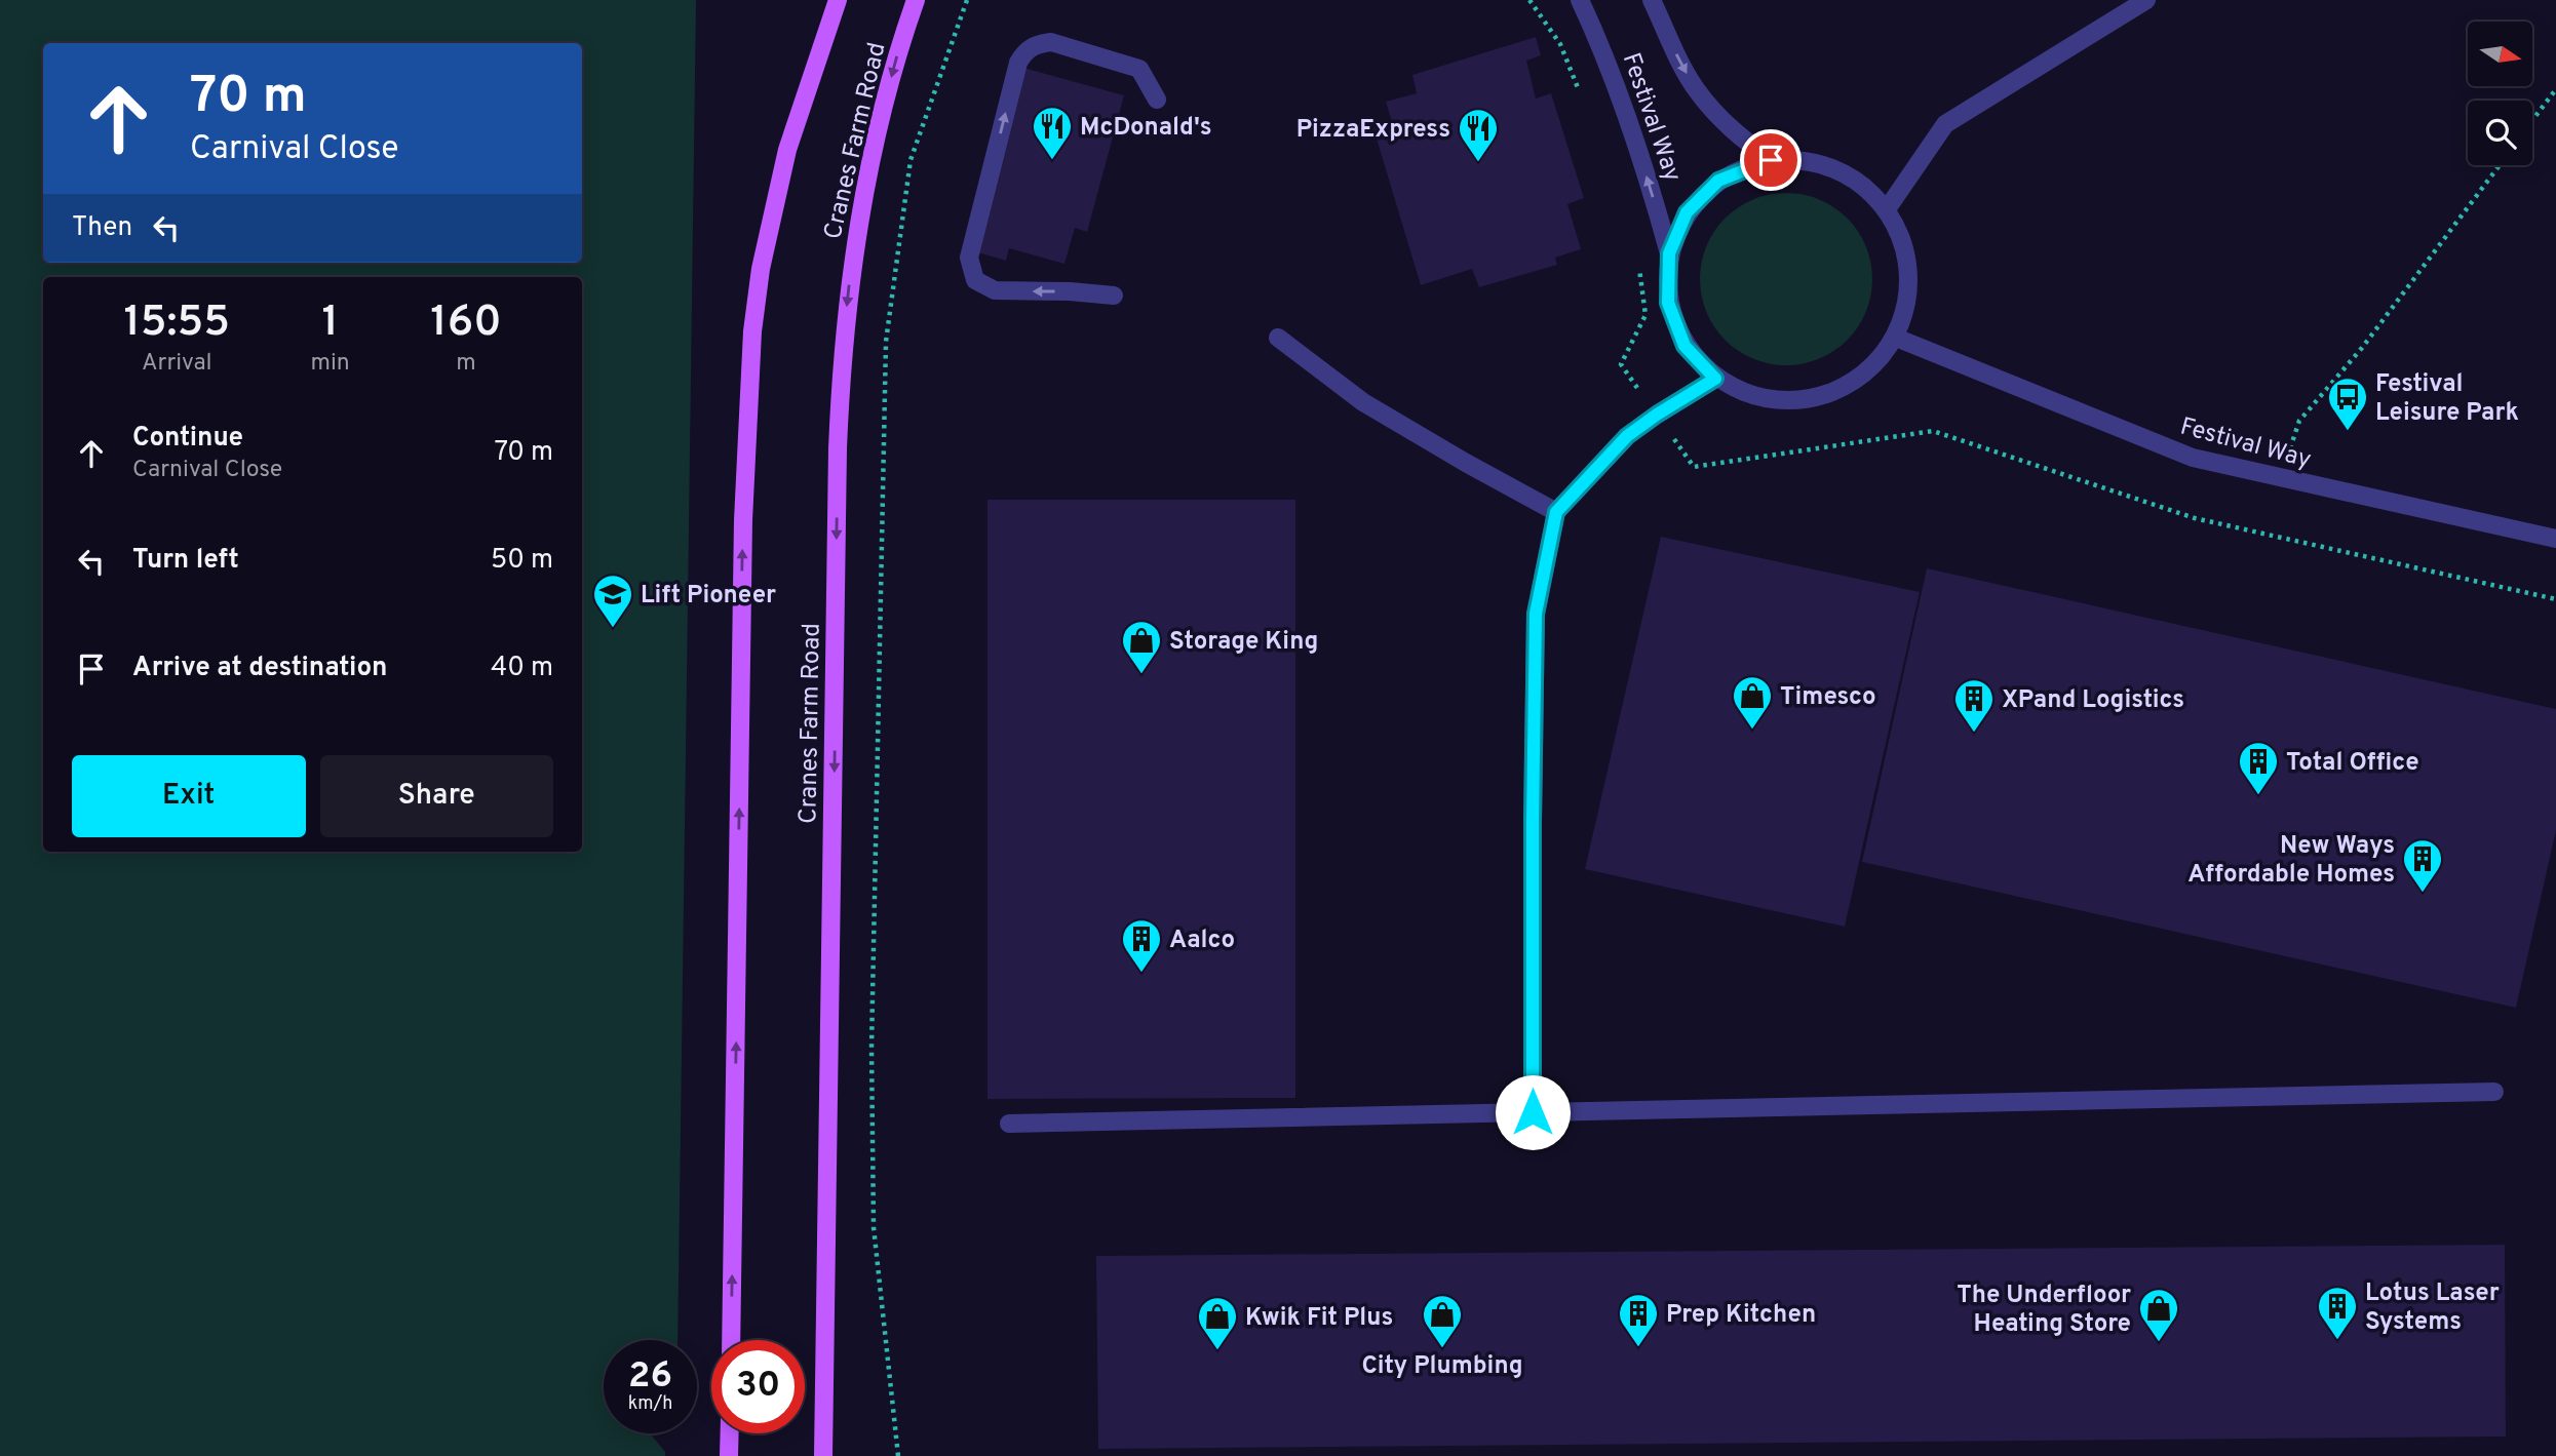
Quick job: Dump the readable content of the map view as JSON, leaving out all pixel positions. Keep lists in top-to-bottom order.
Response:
{
  "streets": {
    "main road": ["Cranes Farm Road"],
    "street": ["Festival Way"]
  },
  "places": {
    "restaurant": ["McDonald's", "PizzaExpress"],
    "bus stop": ["Festival Leisure Park"],
    "school or university": ["Lift Pioneer"],
    "shop": [
      "Storage King",
      "Timesco",
      "The Underfloor Heating Store",
      "City Plumbing",
      "Kwik Fit Plus"
    ],
    "building": [
      "XPand Logistics",
      "Total Office",
      "New Ways Affordable Homes",
      "Aalco",
      "Lotus Laser Systems",
      "Prep Kitchen"
    ]
  },
  "north": "right",
  "page": {
    "turn": ["70 m", "Carnival Close"],
    "then": "Then",
    "eta": [
      "15:55",
      "Arrival",
      "1",
      "min",
      "160",
      "m"
    ],
    "list": [
      {
        "name": "Continue",
        "note": "Carnival Close",
        "value": "70 m"
      },
      {
        "name": "Turn left",
        "value": "50 m"
      },
      {
        "name": "Arrive at destination",
        "value": "40 m"
      }
    ],
    "buttons": ["Exit", "Share"],
    "speed": "26 km/h",
    "limit": "30"
  }
}
